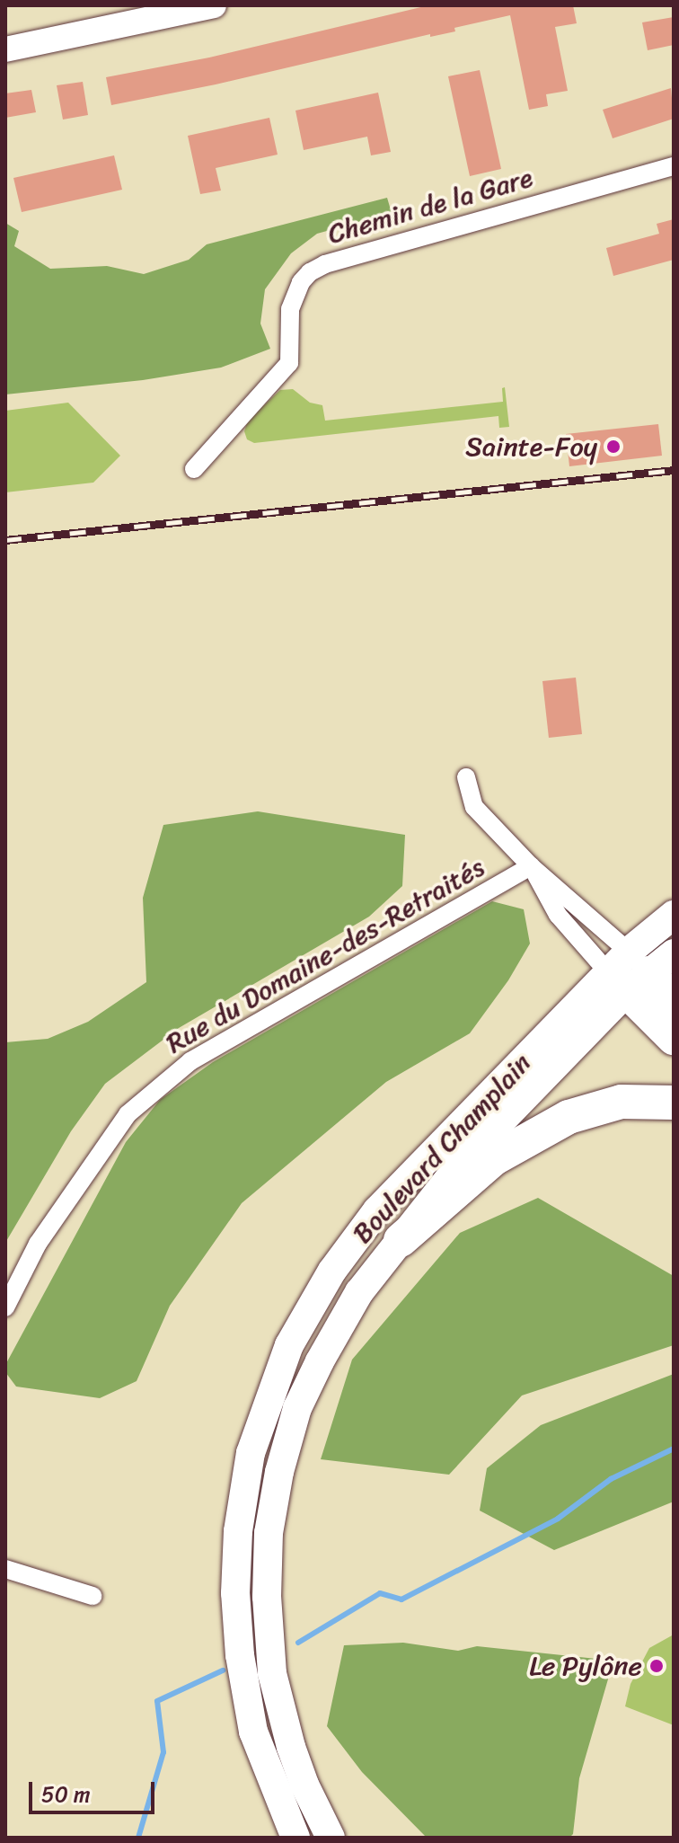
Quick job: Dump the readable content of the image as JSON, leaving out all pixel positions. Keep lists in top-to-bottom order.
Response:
{
  "streets": {
    "main road": ["Boulevard Champlain"],
    "street": ["Chemin de la Gare", "Rue du Domaine-des-Retraités"]
  },
  "crossings": [
    ["Rue du Domaine-des-Retraités", "Boulevard Champlain"]
  ],
  "places": ["Sainte-Foy", "Le Pylône"],
  "scale_bar": "50 m"
}
